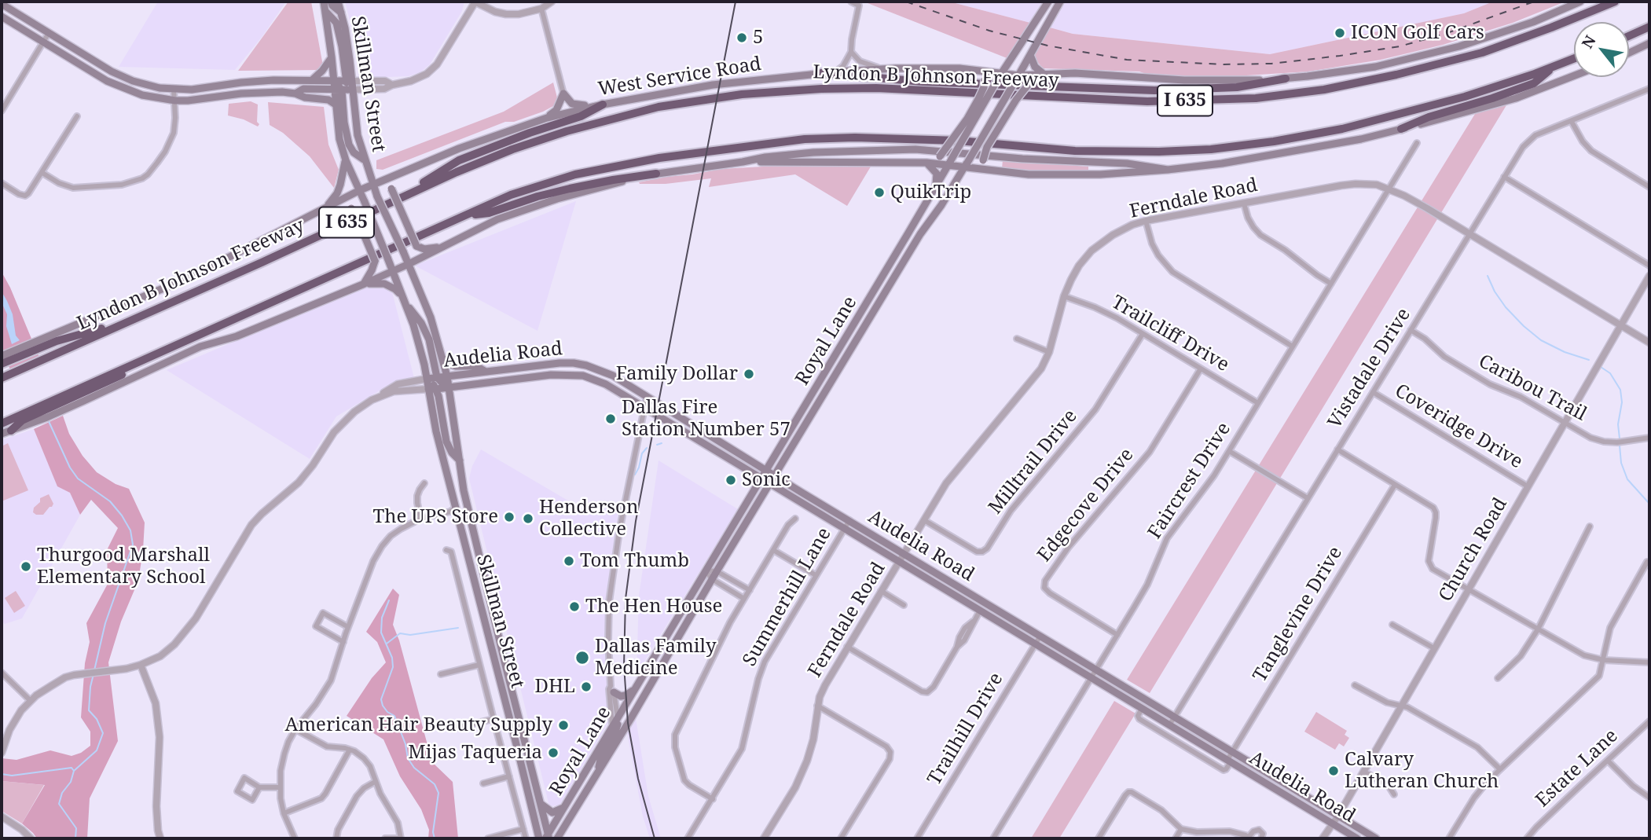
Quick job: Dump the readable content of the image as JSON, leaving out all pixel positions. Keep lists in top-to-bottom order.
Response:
{
  "streets": {
    "highway": ["Lyndon B Johnson Freeway", "I 635"],
    "main road": [
      "West Service Road",
      "Skillman Street",
      "Royal Lane",
      "Audelia Road"
    ],
    "street": [
      "Ferndale Road",
      "Trailcliff Drive",
      "Vistadale Drive",
      "Caribou Trail",
      "Coveridge Drive",
      "Milltrail Drive",
      "Faircrest Drive",
      "Edgecove Drive",
      "Church Road",
      "Summerhill Lane",
      "Tanglevine Drive",
      "Trailhill Drive",
      "Estate Lane"
    ]
  },
  "crossings": [
    ["West Service Road", "Skillman Street"],
    ["West Service Road", "Royal Lane"],
    ["Skillman Street", "Royal Lane"],
    ["Skillman Street", "Audelia Road"],
    ["Ferndale Road", "Trailcliff Drive"],
    ["Ferndale Road", "Audelia Road"],
    ["Ferndale Road", "Vistadale Drive"],
    ["Ferndale Road", "Milltrail Drive"],
    ["Ferndale Road", "Faircrest Drive"],
    ["Ferndale Road", "Church Road"],
    ["Trailcliff Drive", "Milltrail Drive"],
    ["Trailcliff Drive", "Faircrest Drive"],
    ["Trailcliff Drive", "Edgecove Drive"],
    ["Royal Lane", "Audelia Road"],
    ["Audelia Road", "Vistadale Drive"],
    ["Audelia Road", "Faircrest Drive"],
    ["Audelia Road", "Church Road"],
    ["Audelia Road", "Summerhill Lane"],
    ["Audelia Road", "Tanglevine Drive"],
    ["Audelia Road", "Trailhill Drive"],
    ["Vistadale Drive", "Caribou Trail"],
    ["Vistadale Drive", "Coveridge Drive"],
    ["Caribou Trail", "Church Road"],
    ["Coveridge Drive", "Church Road"],
    ["Faircrest Drive", "Edgecove Drive"]
  ],
  "places": [
    "ICON Golf Cars",
    "5",
    "QuikTrip",
    "Family Dollar",
    "Dallas Fire Station Number 57",
    "Sonic",
    "The UPS Store",
    "Henderson Collective",
    "Tom Thumb",
    "Thurgood Marshall Elementary School",
    "The Hen House",
    "Dallas Family Medicine",
    "DHL",
    "American Hair Beauty Supply",
    "Mijas Taqueria",
    "Calvary Lutheran Church"
  ],
  "north": "top left"
}
